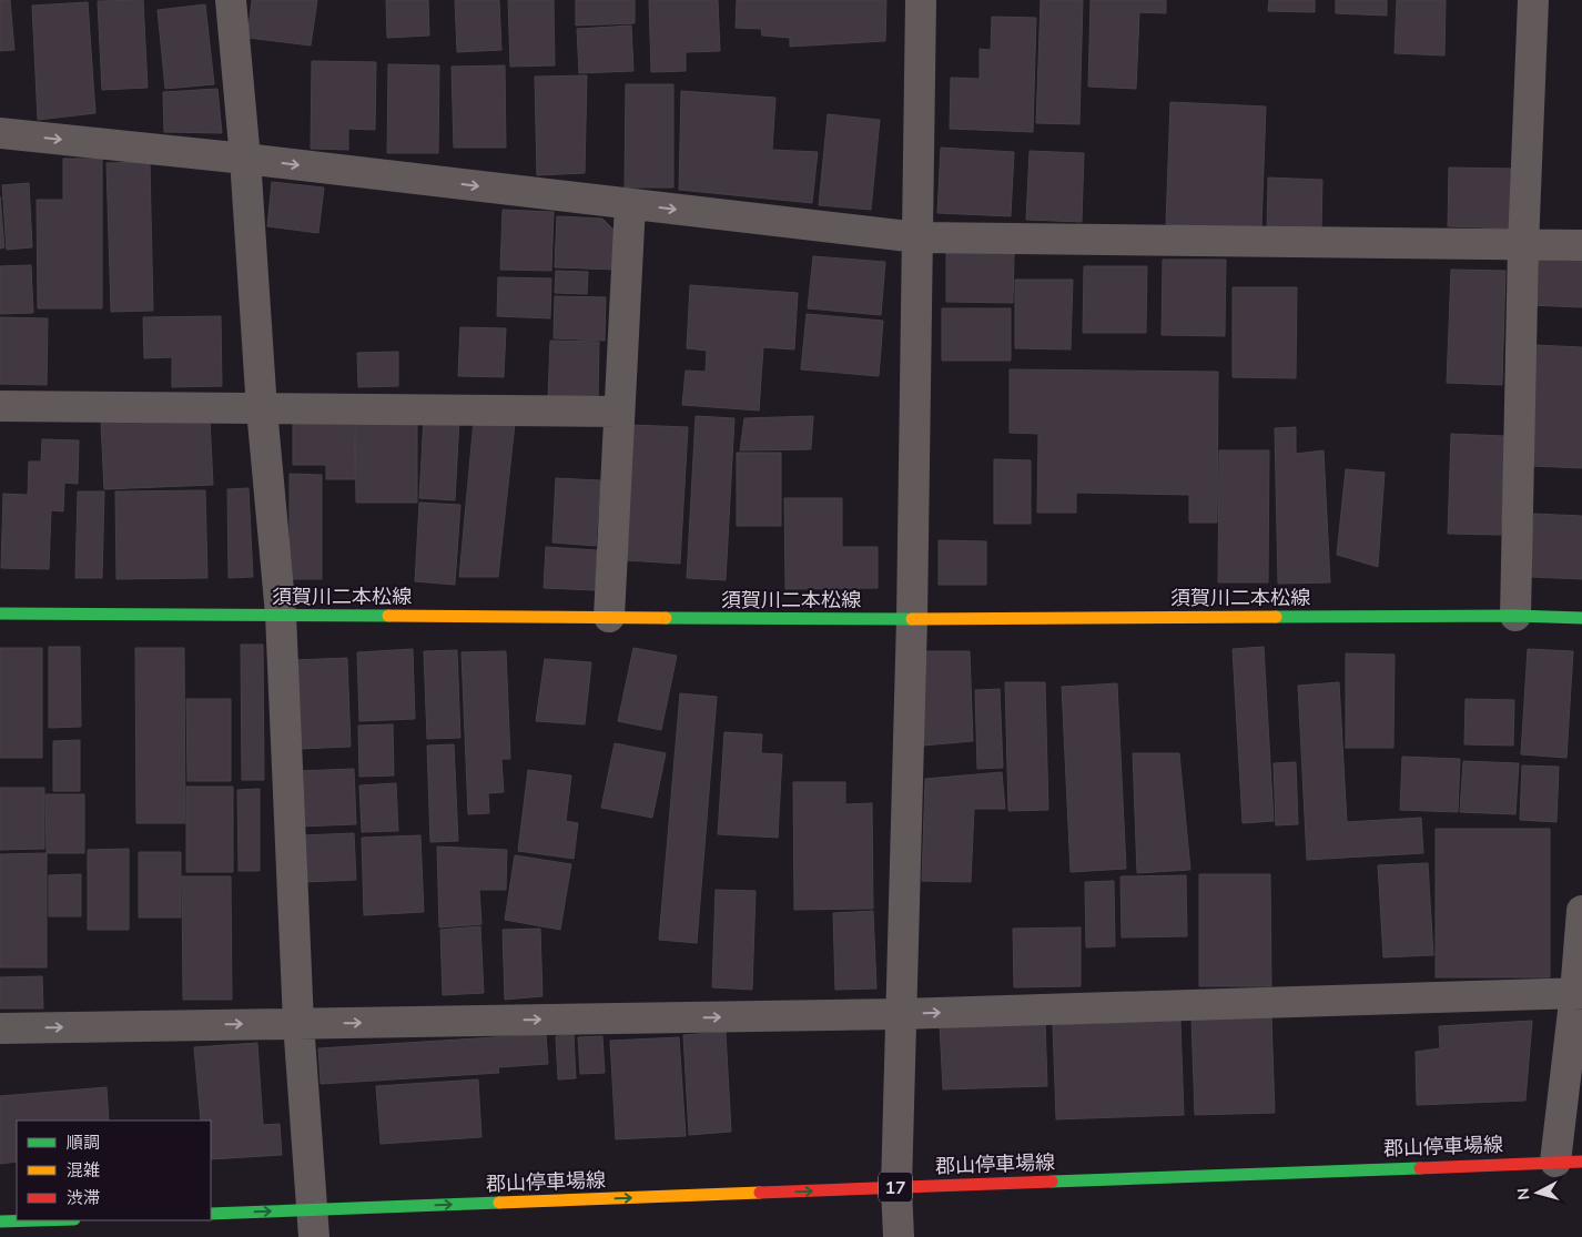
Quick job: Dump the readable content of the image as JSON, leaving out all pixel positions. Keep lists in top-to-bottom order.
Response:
{
  "streets": {
    "main road": ["須賀川二本松線", "郡山停車場線", "17"]
  },
  "one_way": ["郡山停車場線"],
  "legend": ["順調", "混雑", "渋滞"],
  "north": "left"
}
